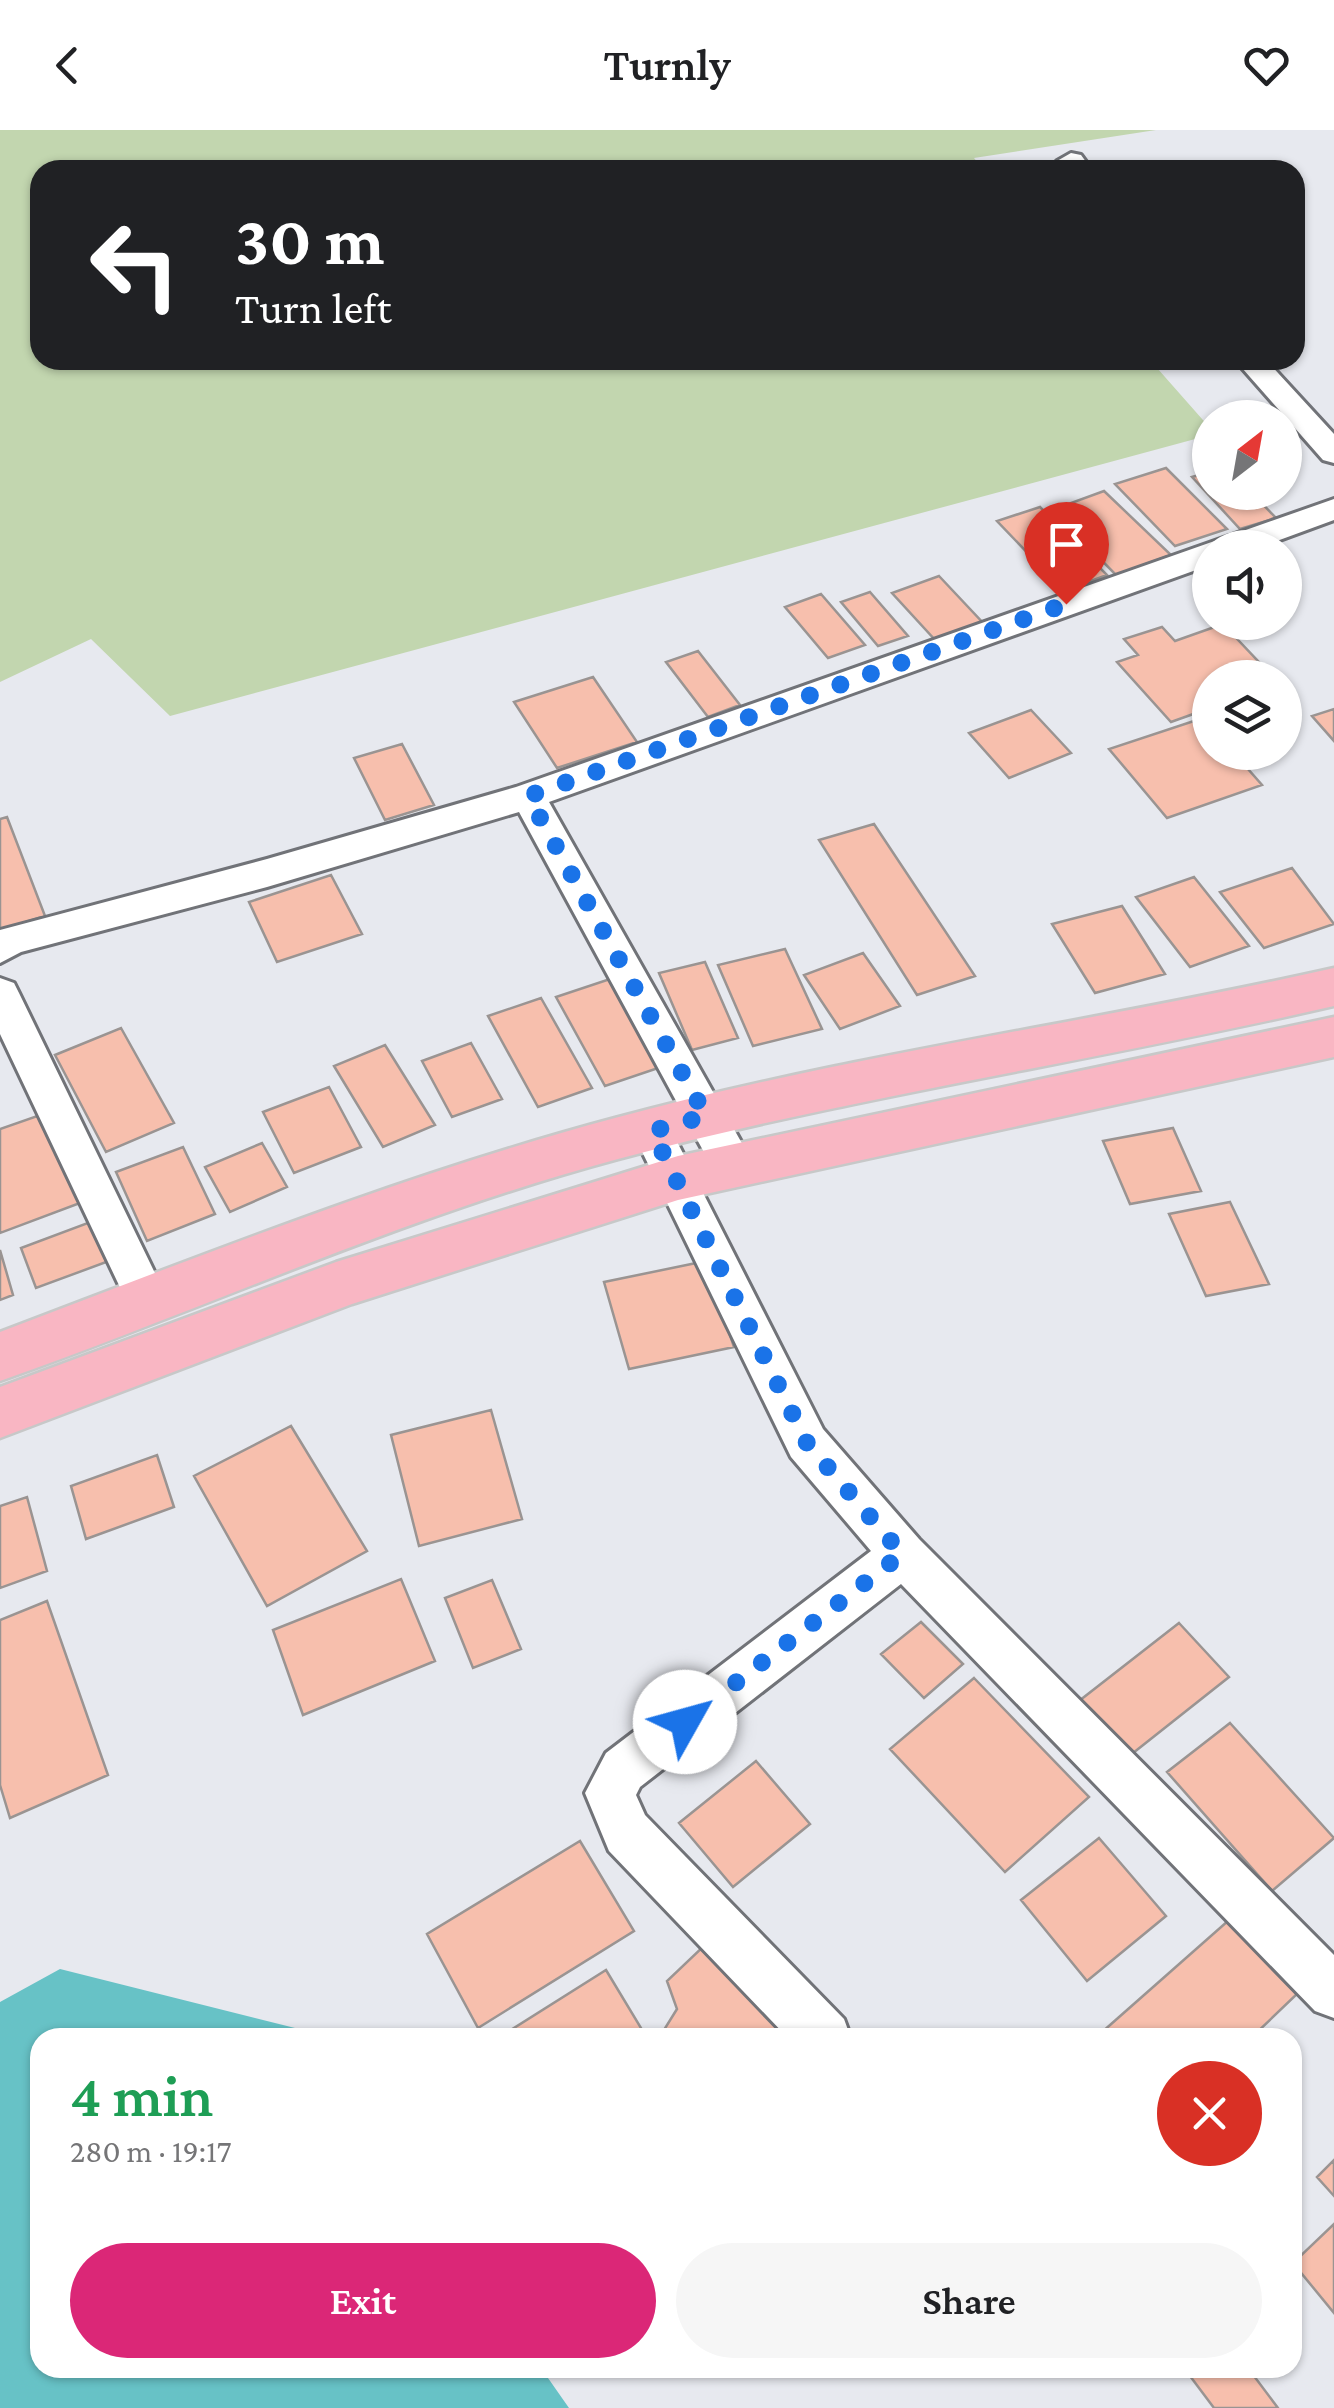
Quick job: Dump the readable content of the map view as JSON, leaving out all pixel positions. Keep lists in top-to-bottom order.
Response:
{
  "north": "top right",
  "page": {
    "header": "Turnly",
    "turn": ["30 m", "Turn left"],
    "heading": ["4 min", "280 m · 19:17"],
    "buttons": ["Exit", "Share"]
  }
}
